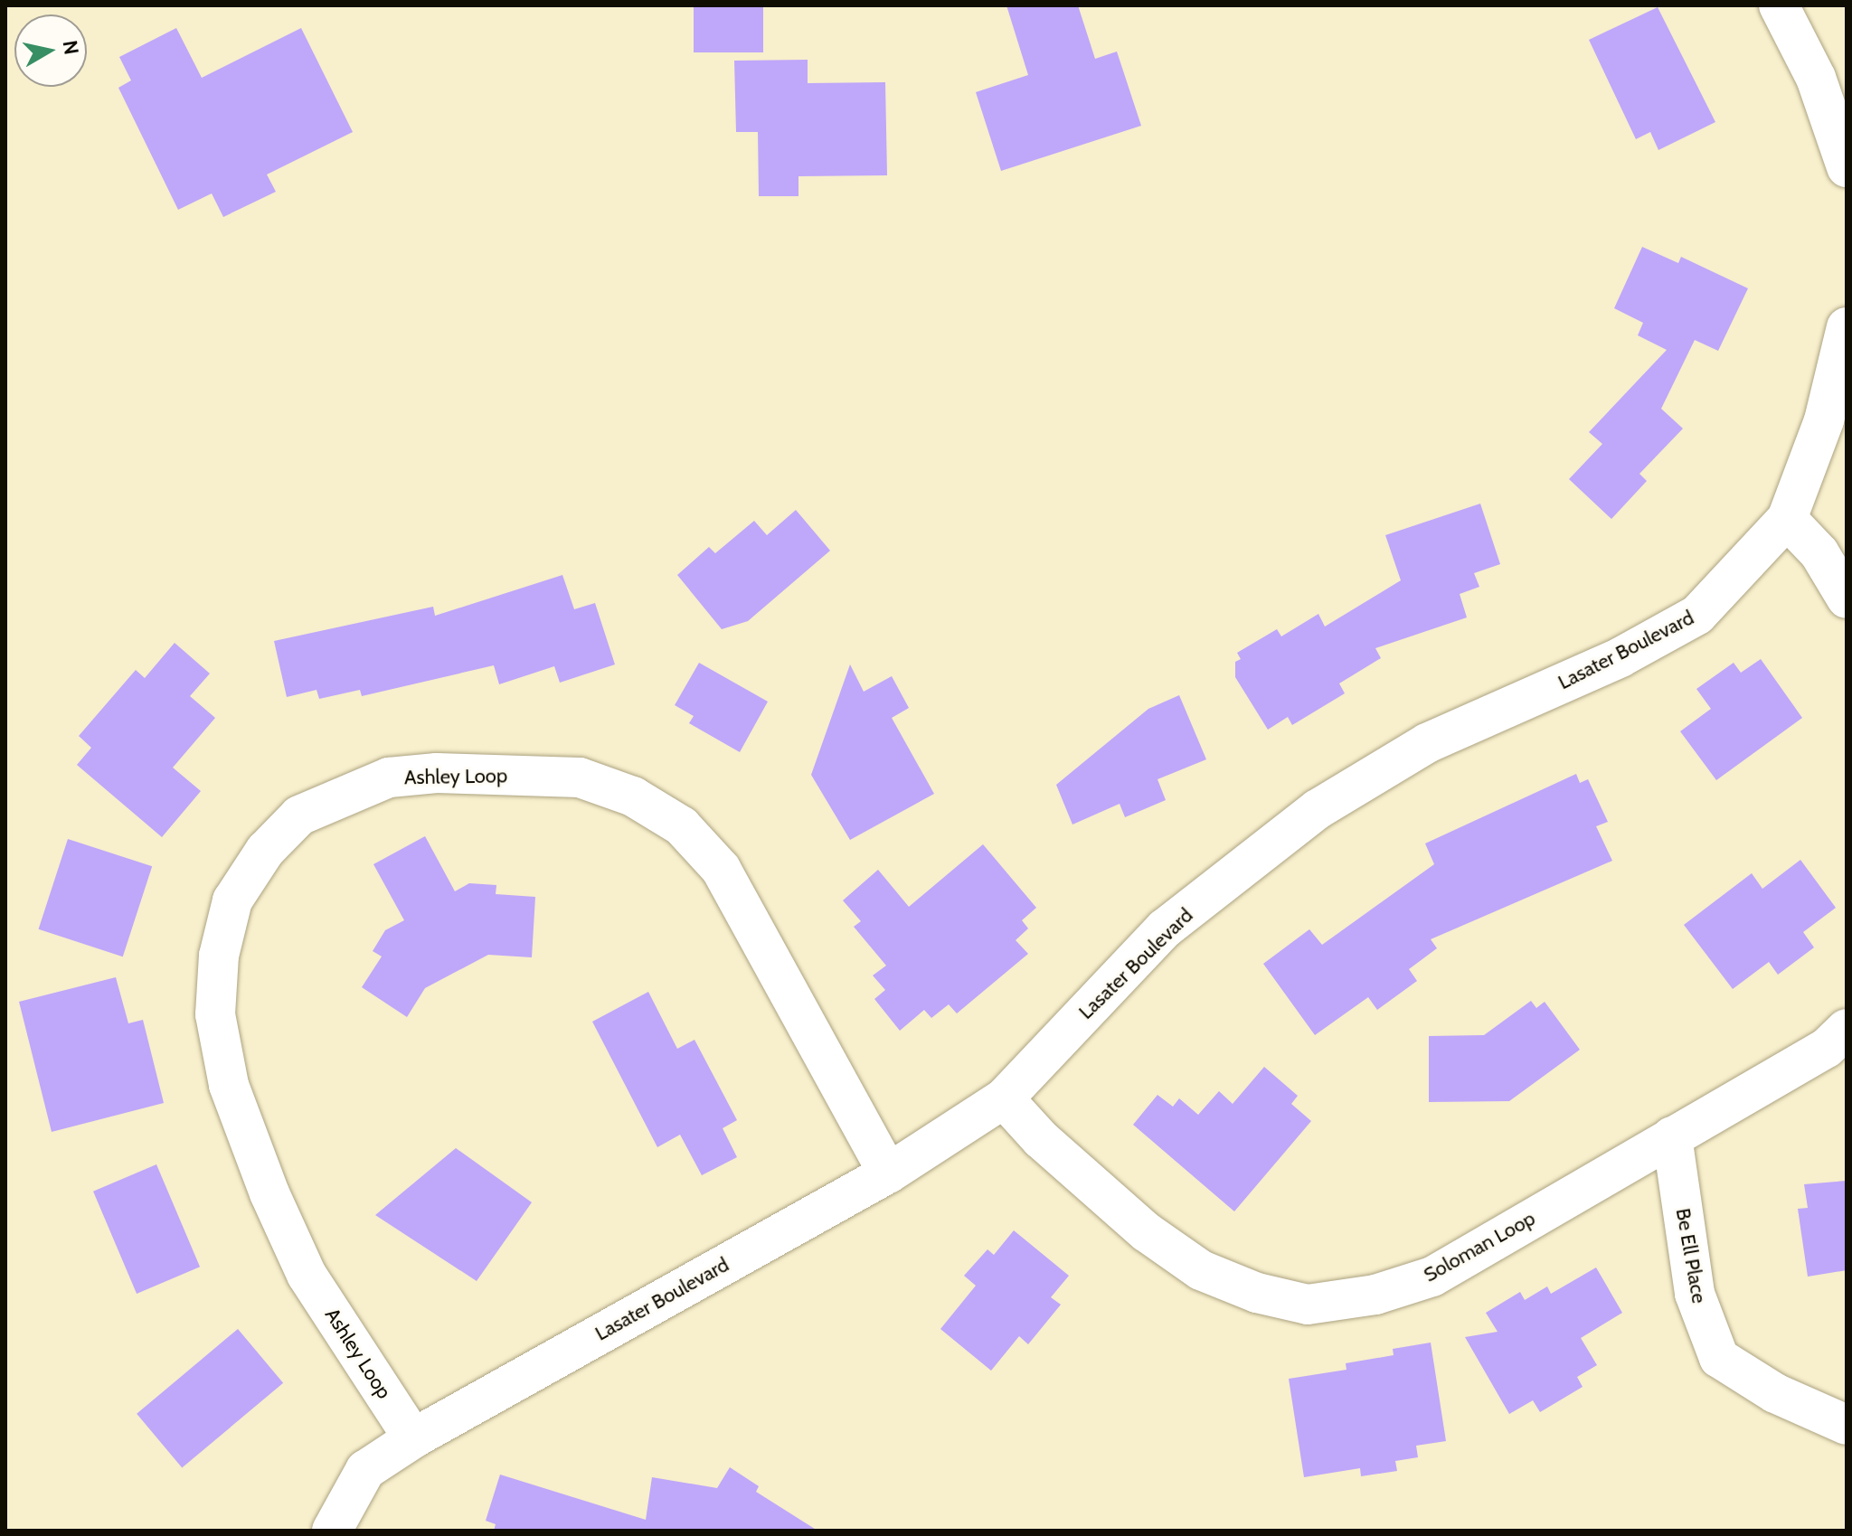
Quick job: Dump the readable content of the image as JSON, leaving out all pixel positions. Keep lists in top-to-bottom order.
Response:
{
  "streets": {
    "street": [
      "Lasater Boulevard",
      "Ashley Loop",
      "Soloman Loop",
      "Be Ell Place"
    ]
  },
  "crossings": [
    ["Lasater Boulevard", "Ashley Loop"],
    ["Lasater Boulevard", "Soloman Loop"],
    ["Soloman Loop", "Be Ell Place"]
  ],
  "north": "right"
}
